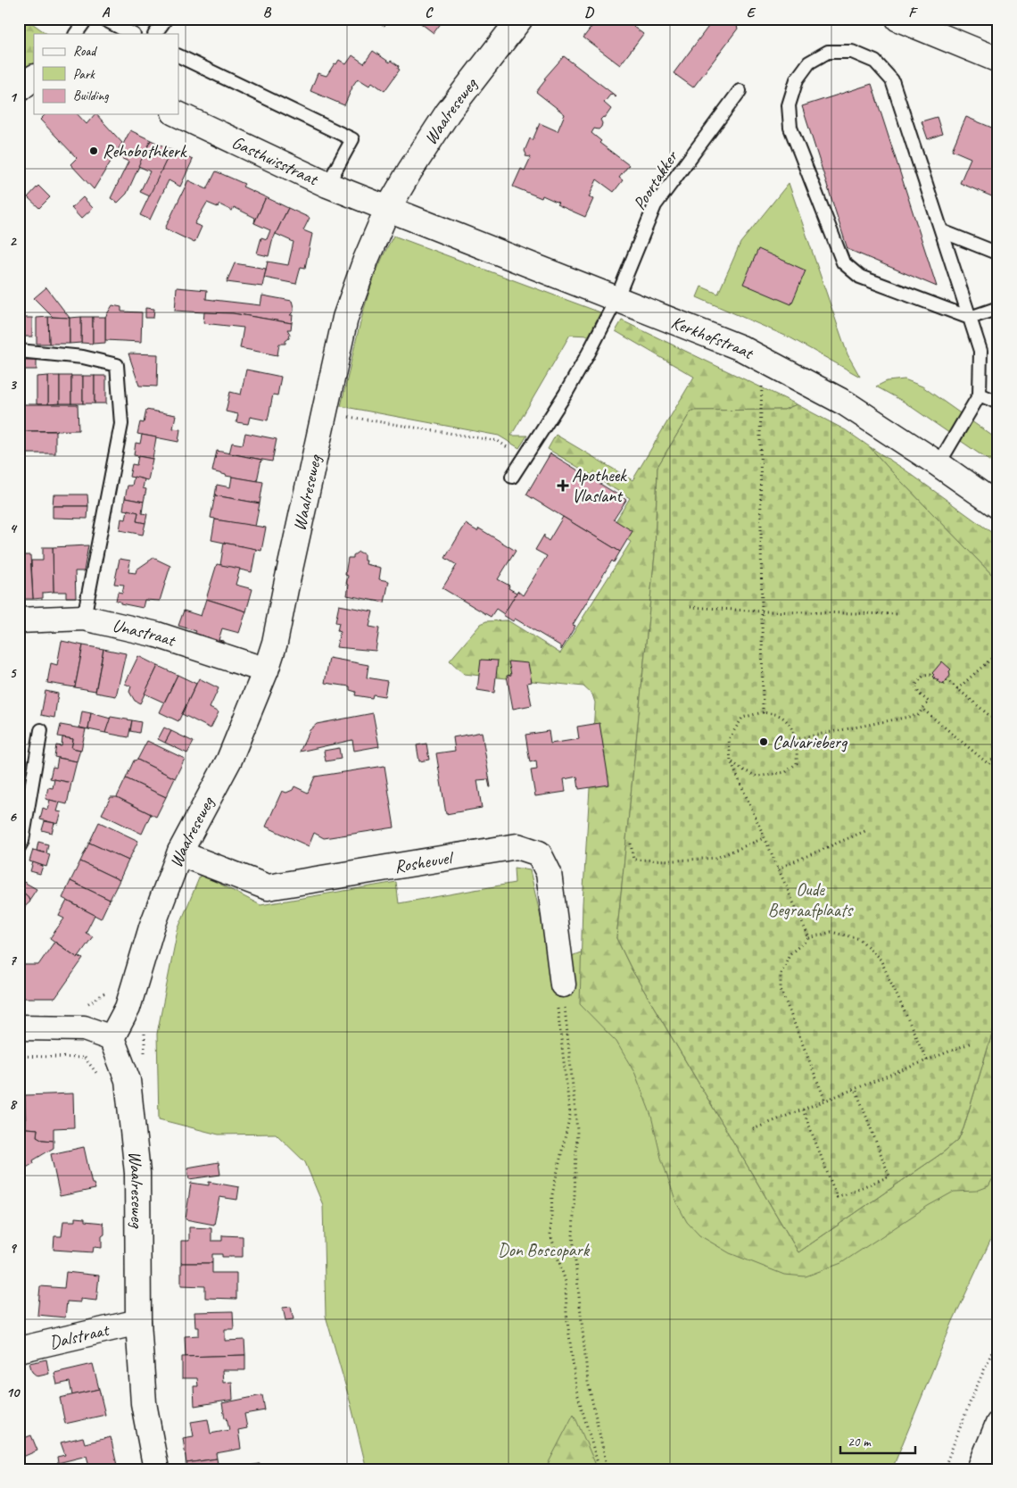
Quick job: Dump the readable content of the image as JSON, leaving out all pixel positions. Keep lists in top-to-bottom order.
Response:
{
  "streets": {
    "street": [
      "Waalreseweg",
      "Gasthuisstraat",
      "Kerkhofstraat",
      "Unastraat",
      "Rosheuvel",
      "Dalstraat"
    ],
    "lane": ["Poortakker"]
  },
  "crossings": [
    ["Waalreseweg", "Gasthuisstraat"],
    ["Waalreseweg", "Kerkhofstraat"],
    ["Waalreseweg", "Unastraat"],
    ["Waalreseweg", "Rosheuvel"],
    ["Waalreseweg", "Dalstraat"],
    ["Gasthuisstraat", "Kerkhofstraat"],
    ["Poortakker", "Kerkhofstraat"]
  ],
  "parks": ["Oude Begraafplaats", "Don Boscopark"],
  "places": {
    "other": ["Rehobothkerk", "Calvarieberg"],
    "health": ["Apotheek Vlaslant"]
  },
  "legend": ["Road", "Park", "Building"],
  "scale_bar": "20 m",
  "grid": {
    "columns": [
      "A",
      "B",
      "C",
      "D",
      "E",
      "F"
    ],
    "rows": [
      "1",
      "2",
      "3",
      "4",
      "5",
      "6",
      "7",
      "8",
      "9",
      "10"
    ]
  }
}
